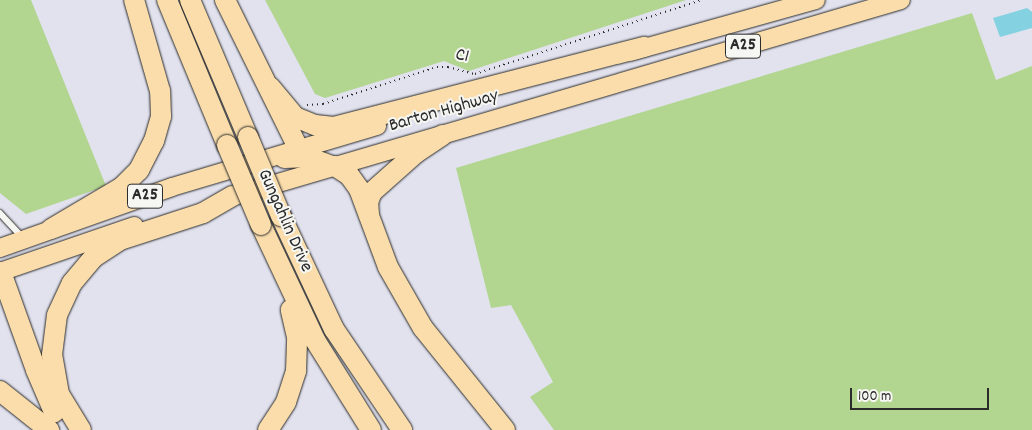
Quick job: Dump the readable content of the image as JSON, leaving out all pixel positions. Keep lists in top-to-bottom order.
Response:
{
  "streets": {
    "highway": ["A25", "Barton Highway", "Gungahlin Drive"],
    "path": ["C1"]
  },
  "scale_bar": "100 m"
}
